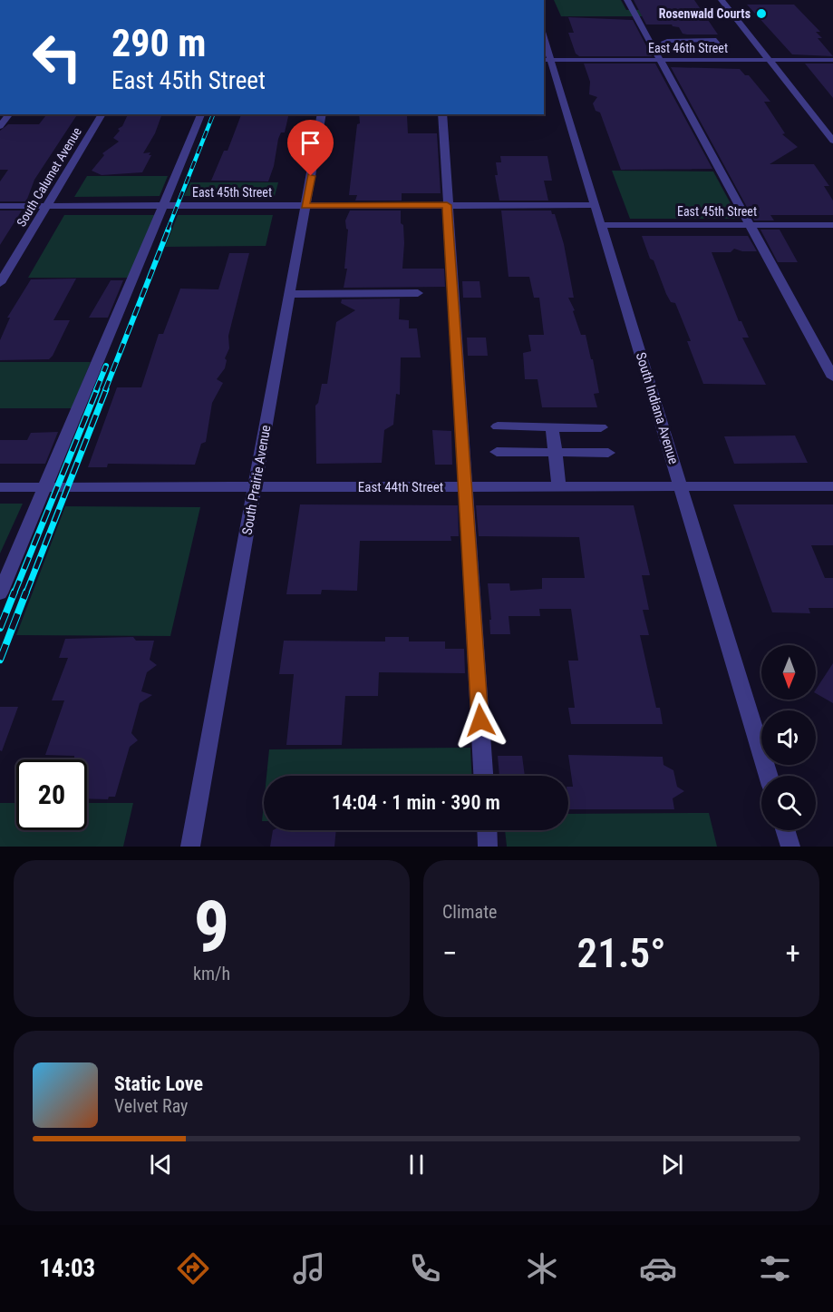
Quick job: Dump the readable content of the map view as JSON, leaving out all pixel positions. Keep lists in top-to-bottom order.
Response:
{
  "streets": {
    "street": [
      "East 46th Street",
      "South Calumet Avenue",
      "East 45th Street",
      "South Indiana Avenue",
      "South Prairie Avenue",
      "East 44th Street"
    ]
  },
  "crossings": [
    ["East 46th Street", "South Indiana Avenue"],
    ["South Calumet Avenue", "East 45th Street"],
    ["East 45th Street", "South Indiana Avenue"],
    ["East 45th Street", "South Prairie Avenue"],
    ["South Indiana Avenue", "East 44th Street"],
    ["South Prairie Avenue", "East 44th Street"]
  ],
  "places": ["Rosenwald Courts"],
  "north": "bottom",
  "page": {
    "turn": ["290 m", "East 45th Street"],
    "limit": "20",
    "trip": "14:04 · 1 min · 390 m",
    "tile": [
      ["9", "km/h"],
      "Climate"
    ],
    "heat": ["−", "21.5°", "+"],
    "song": ["Static Love", "Velvet Ray"],
    "tabs": "14:03"
  }
}
